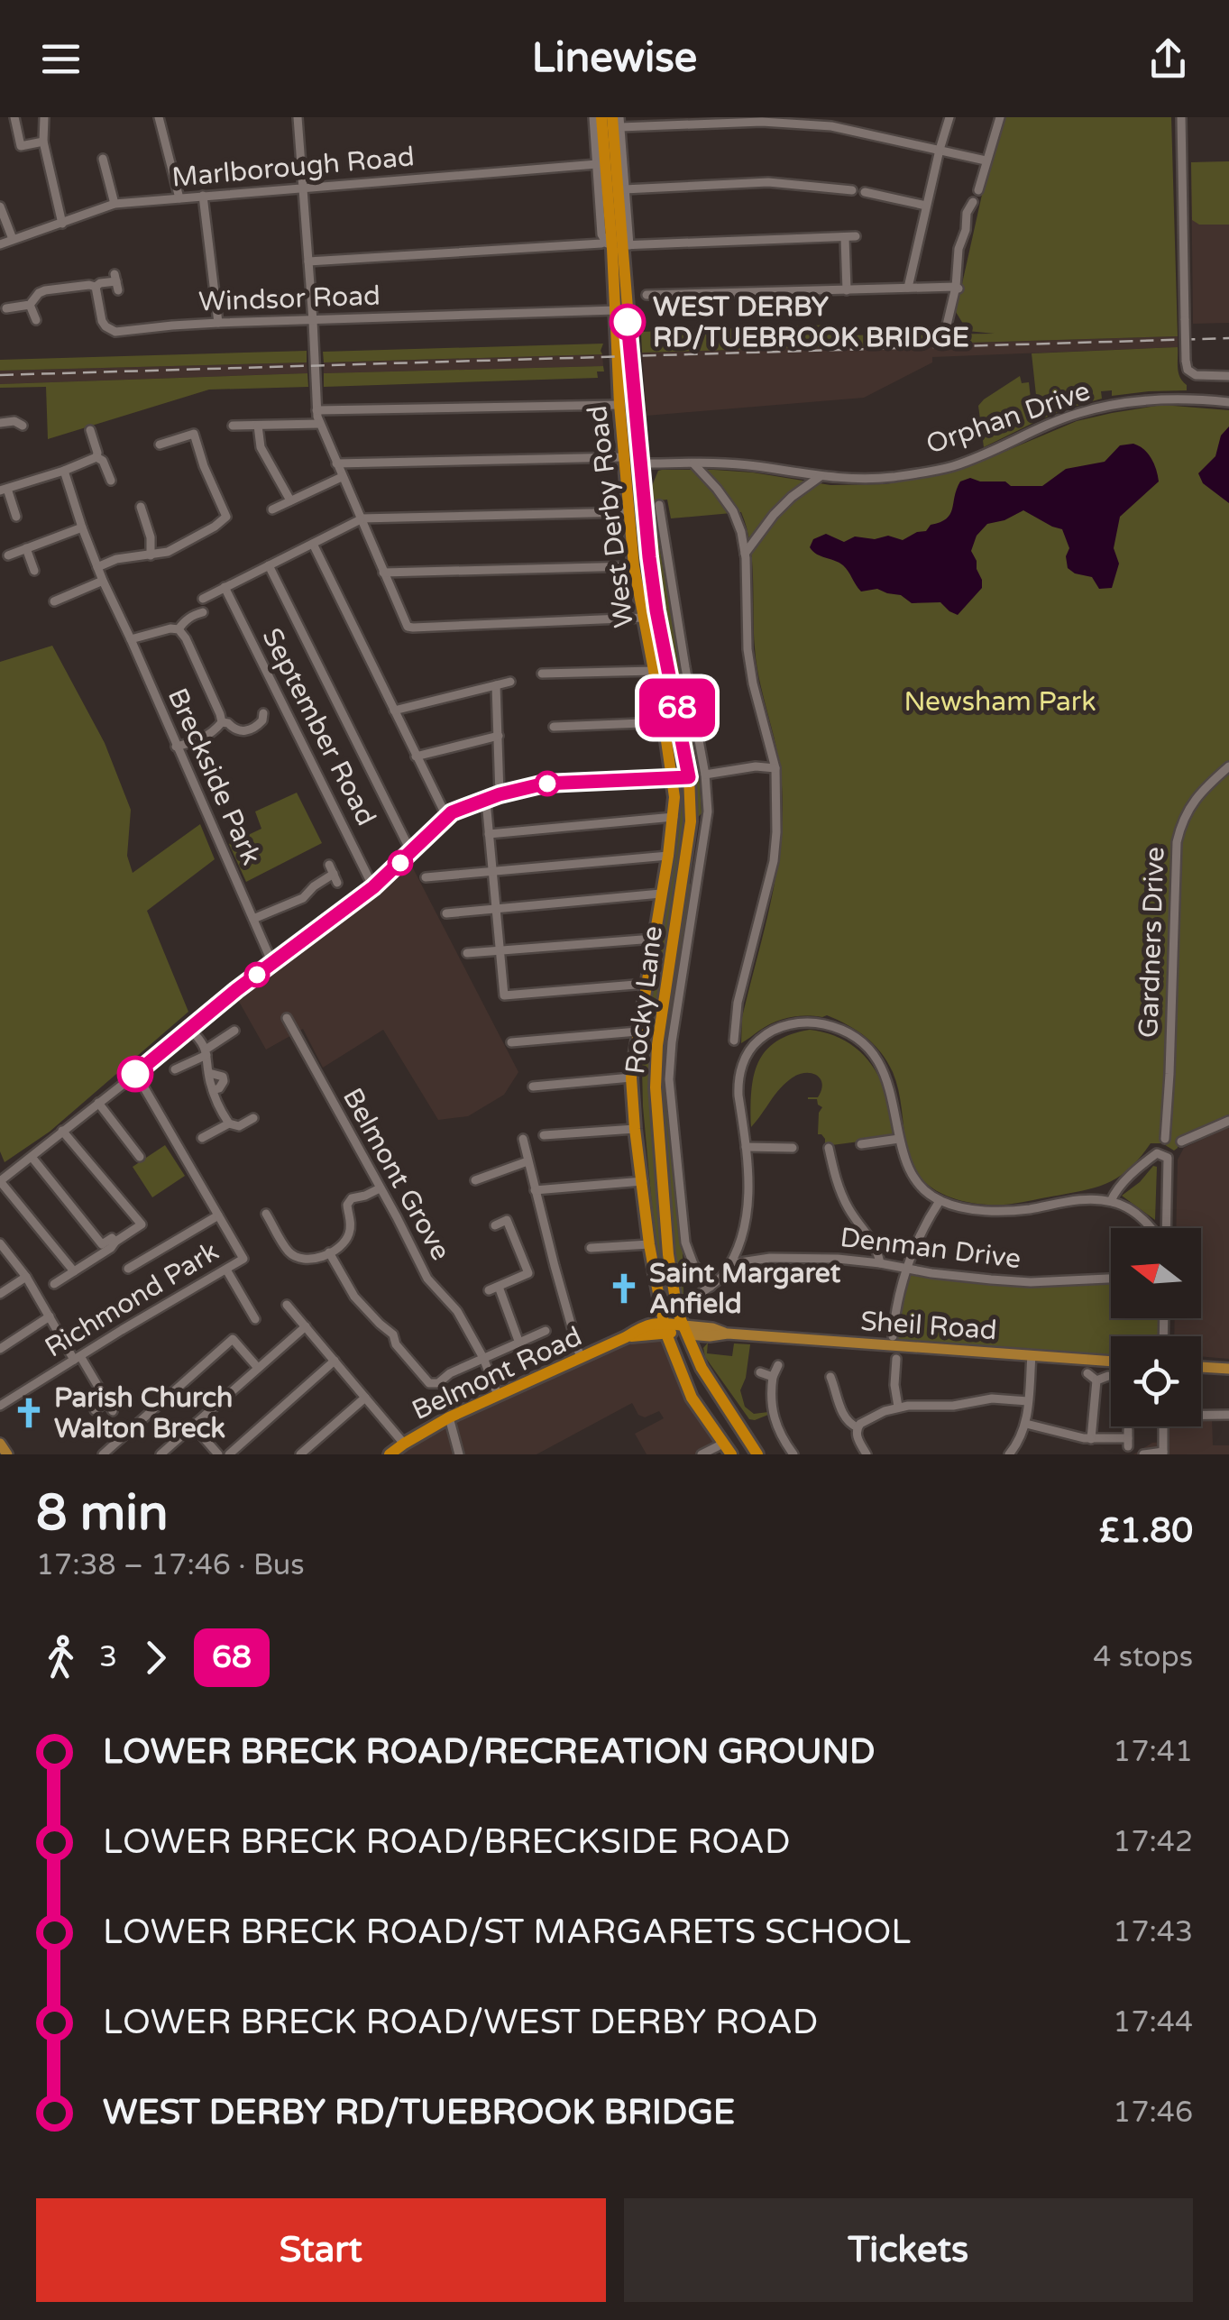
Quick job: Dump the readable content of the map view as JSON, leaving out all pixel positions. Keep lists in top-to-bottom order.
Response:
{
  "streets": {
    "highway": ["West Derby Road", "Rocky Lane", "Belmont Road"],
    "main road": ["Sheil Road"],
    "street": [
      "Marlborough Road",
      "Windsor Road",
      "Orphan Drive",
      "September Road",
      "Breckside Park",
      "Gardners Drive",
      "Belmont Grove",
      "Denman Drive",
      "Richmond Park"
    ]
  },
  "crossings": [
    ["Marlborough Road", "West Derby Road"],
    ["Windsor Road", "West Derby Road"],
    ["Orphan Drive", "West Derby Road"],
    ["West Derby Road", "Rocky Lane"],
    ["Rocky Lane", "Sheil Road"],
    ["Rocky Lane", "Belmont Road"],
    ["Belmont Grove", "Belmont Road"],
    ["Sheil Road", "Belmont Road"]
  ],
  "parks": ["Newsham Park"],
  "places": {
    "other": ["WEST DERBY RD/TUEBROOK BRIDGE"],
    "church": ["Saint Margaret Anfield", "Parish Church Walton Breck"]
  },
  "lines": ["bus line 68"],
  "north": "left",
  "page": {
    "header": "Linewise",
    "on_map": "68",
    "heading": ["8 min", "17:38 – 17:46 · Bus", "£1.80"],
    "legs": ["3", "68", "4 stops"],
    "list": [
      {
        "name": "LOWER BRECK ROAD/RECREATION GROUND",
        "value": "17:41"
      },
      {
        "name": "LOWER BRECK ROAD/BRECKSIDE ROAD",
        "value": "17:42"
      },
      {
        "name": "LOWER BRECK ROAD/ST MARGARETS SCHOOL",
        "value": "17:43"
      },
      {
        "name": "LOWER BRECK ROAD/WEST DERBY ROAD",
        "value": "17:44"
      },
      {
        "name": "WEST DERBY RD/TUEBROOK BRIDGE",
        "value": "17:46"
      }
    ],
    "buttons": ["Start", "Tickets"]
  }
}
